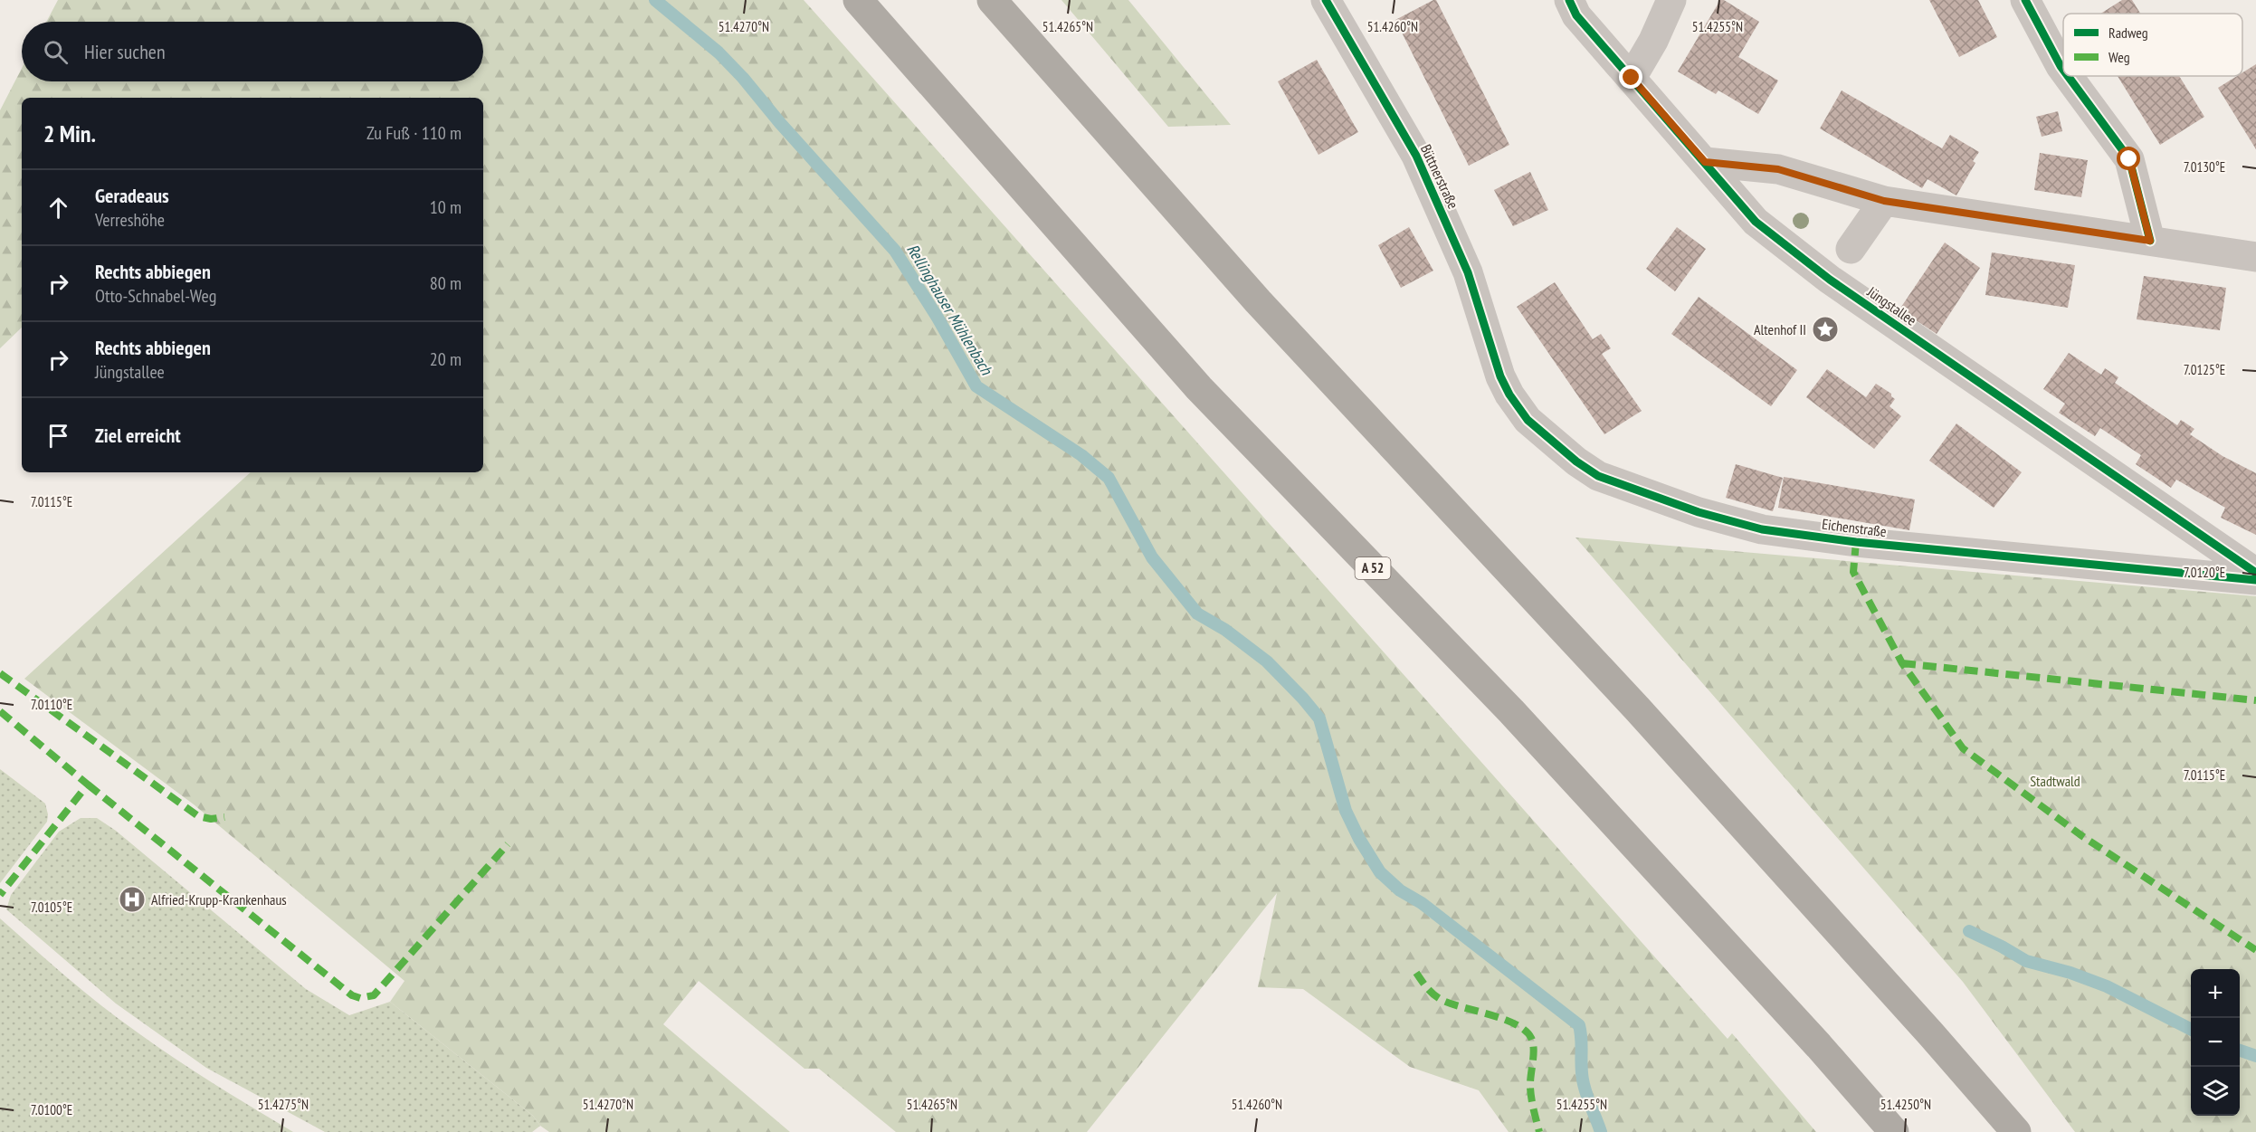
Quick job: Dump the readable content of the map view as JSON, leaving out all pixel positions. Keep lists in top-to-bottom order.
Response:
{
  "streets": {
    "highway": ["A 52"],
    "street": ["Büttnerstraße", "Jüngstallee", "Eichenstraße"]
  },
  "crossings": [
    ["Büttnerstraße", "Eichenstraße"]
  ],
  "water": ["Rellinghauser Mühlenbach"],
  "parks": ["Stadtwald"],
  "places": {
    "place": ["Altenhof II"],
    "hospital": ["Alfried-Krupp-Krankenhaus"]
  },
  "legend": ["Radweg", "Weg"],
  "page": {
    "search": "Hier suchen",
    "heading": ["2 Min.", "Zu Fuß · 110 m"],
    "list": [
      ["Geradeaus", "Verreshöhe", "10 m"],
      ["Rechts abbiegen", "Otto-Schnabel-Weg", "80 m"],
      ["Rechts abbiegen", "Jüngstallee", "20 m"],
      "Ziel erreicht"
    ],
    "map_buttons": ["+", "−"]
  },
  "coordinates": [
    "51.4270°N",
    "51.4265°N",
    "51.4260°N",
    "51.4255°N",
    "7.0130°E",
    "7.0125°E",
    "7.0115°E",
    "7.0120°E",
    "7.0110°E",
    "7.0105°E",
    "51.4275°N",
    "51.4250°N",
    "7.0100°E"
  ]
}
